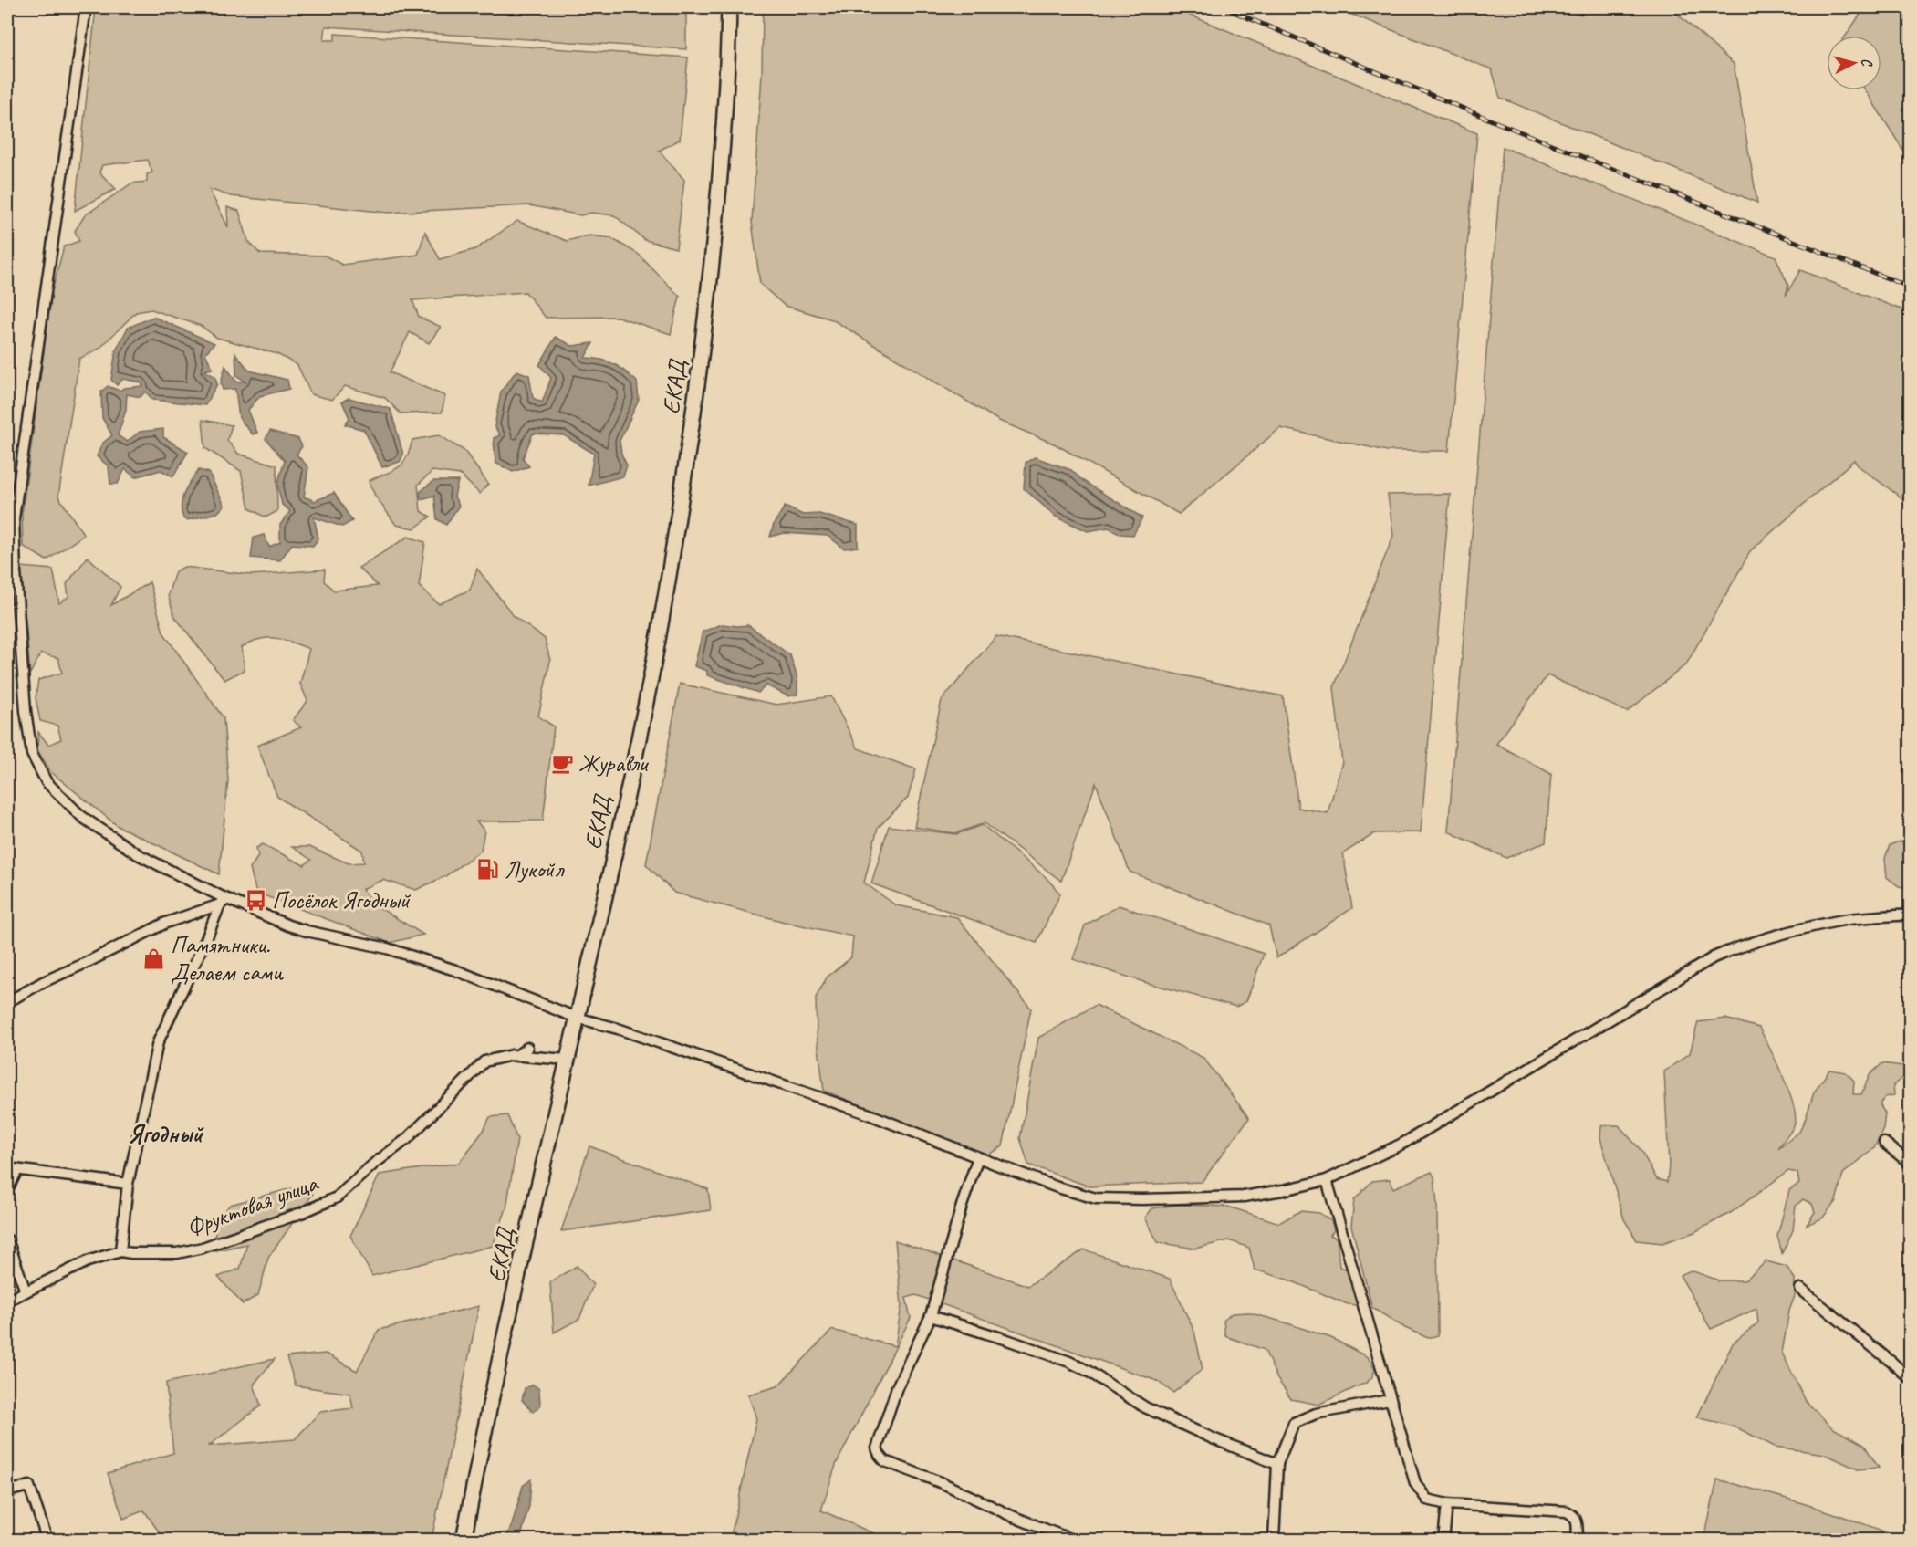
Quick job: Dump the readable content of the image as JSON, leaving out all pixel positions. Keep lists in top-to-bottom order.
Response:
{
  "streets": {
    "highway": ["ЕКАД"],
    "street": ["Фруктовая улица"]
  },
  "crossings": [
    ["ЕКАД", "Фруктовая улица"]
  ],
  "districts": ["Ягодный"],
  "places": {
    "cafe": ["Журавли"],
    "fuel station": ["Лукойл"],
    "bus stop": ["Посёлок Ягодный"],
    "shop": ["Памятники. Делаем сами"]
  },
  "north": "right"
}
